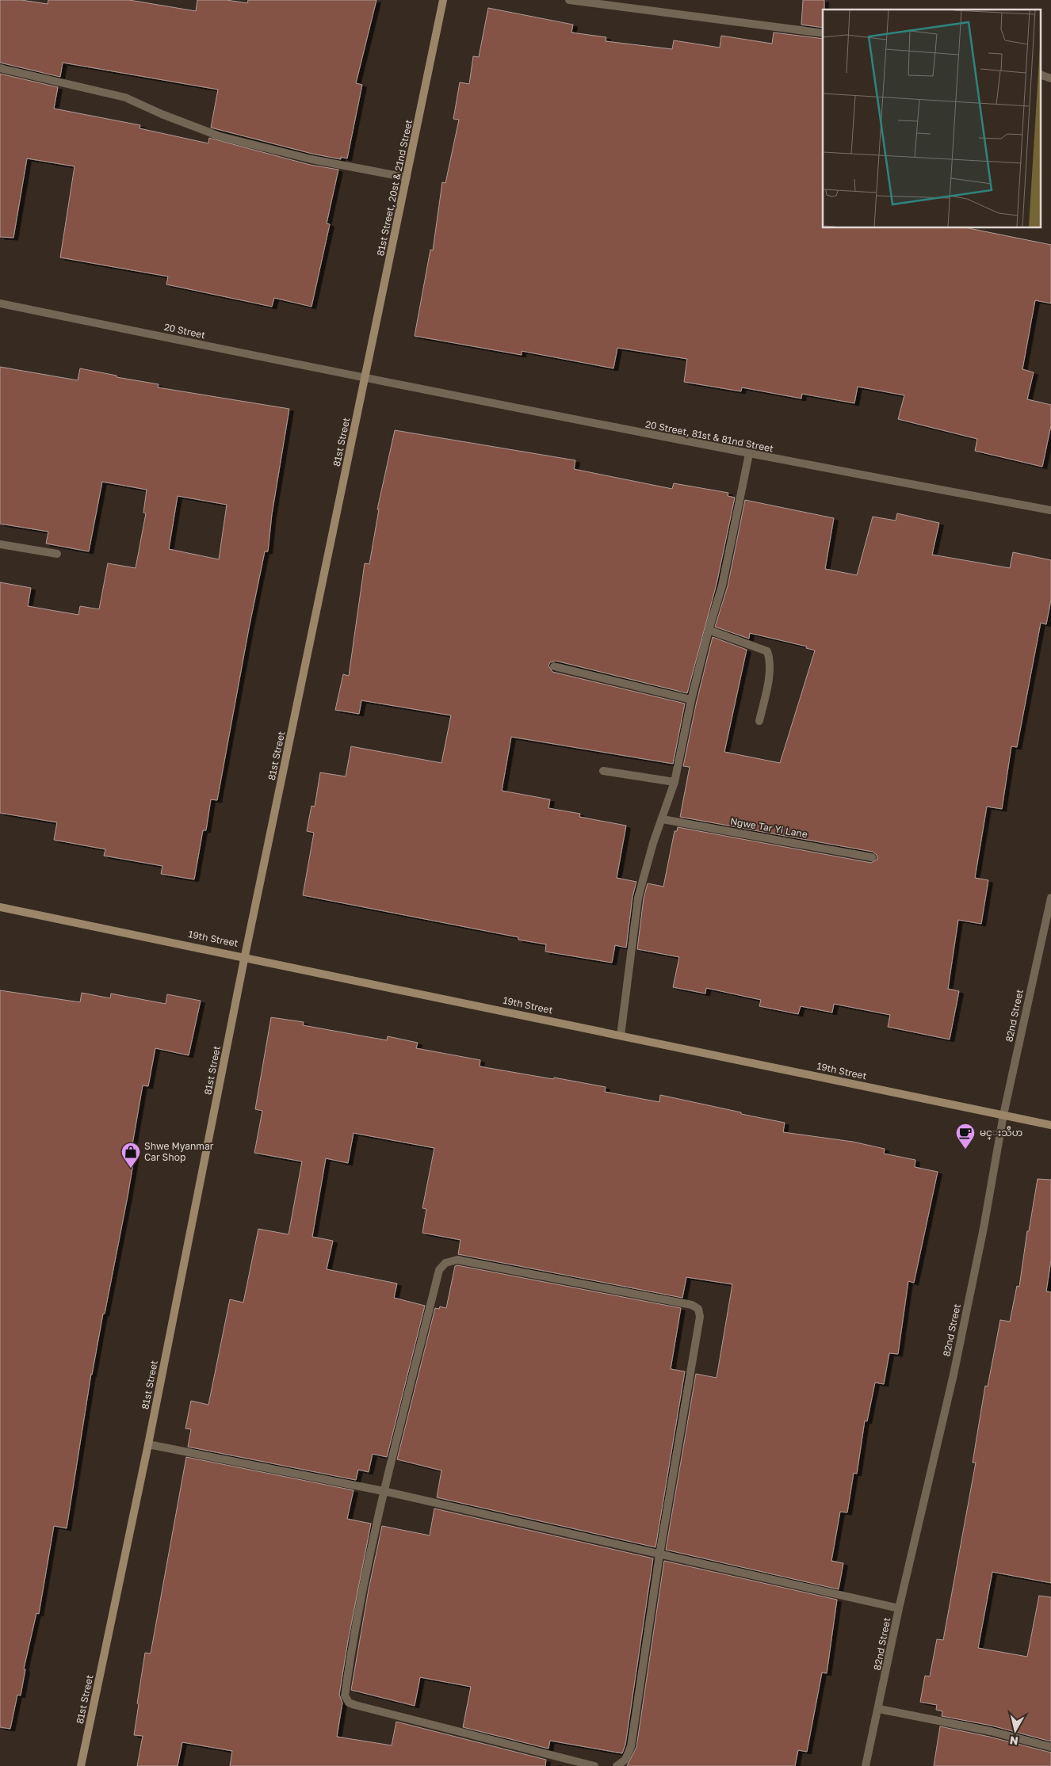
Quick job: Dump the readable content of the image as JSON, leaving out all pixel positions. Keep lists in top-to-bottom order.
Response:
{
  "streets": {
    "street": [
      "81st Street, 20st & 21nd Street",
      "20 Street",
      "20 Street, 81st & 81nd Street",
      "81st Street",
      "Ngwe Tar Yi Lane",
      "19th Street",
      "82nd Street"
    ]
  },
  "crossings": [
    ["81st Street, 20st & 21nd Street", "20 Street"],
    ["81st Street, 20st & 21nd Street", "20 Street, 81st & 81nd Street"],
    ["81st Street, 20st & 21nd Street", "81st Street"],
    ["20 Street", "20 Street, 81st & 81nd Street"],
    ["20 Street", "81st Street"],
    ["20 Street, 81st & 81nd Street", "81st Street"],
    ["81st Street", "19th Street"],
    ["19th Street", "82nd Street"]
  ],
  "places": {
    "cafe": ["မင္းသီဟ"],
    "shop": ["Shwe Myanmar Car Shop"]
  },
  "north": "bottom"
}
